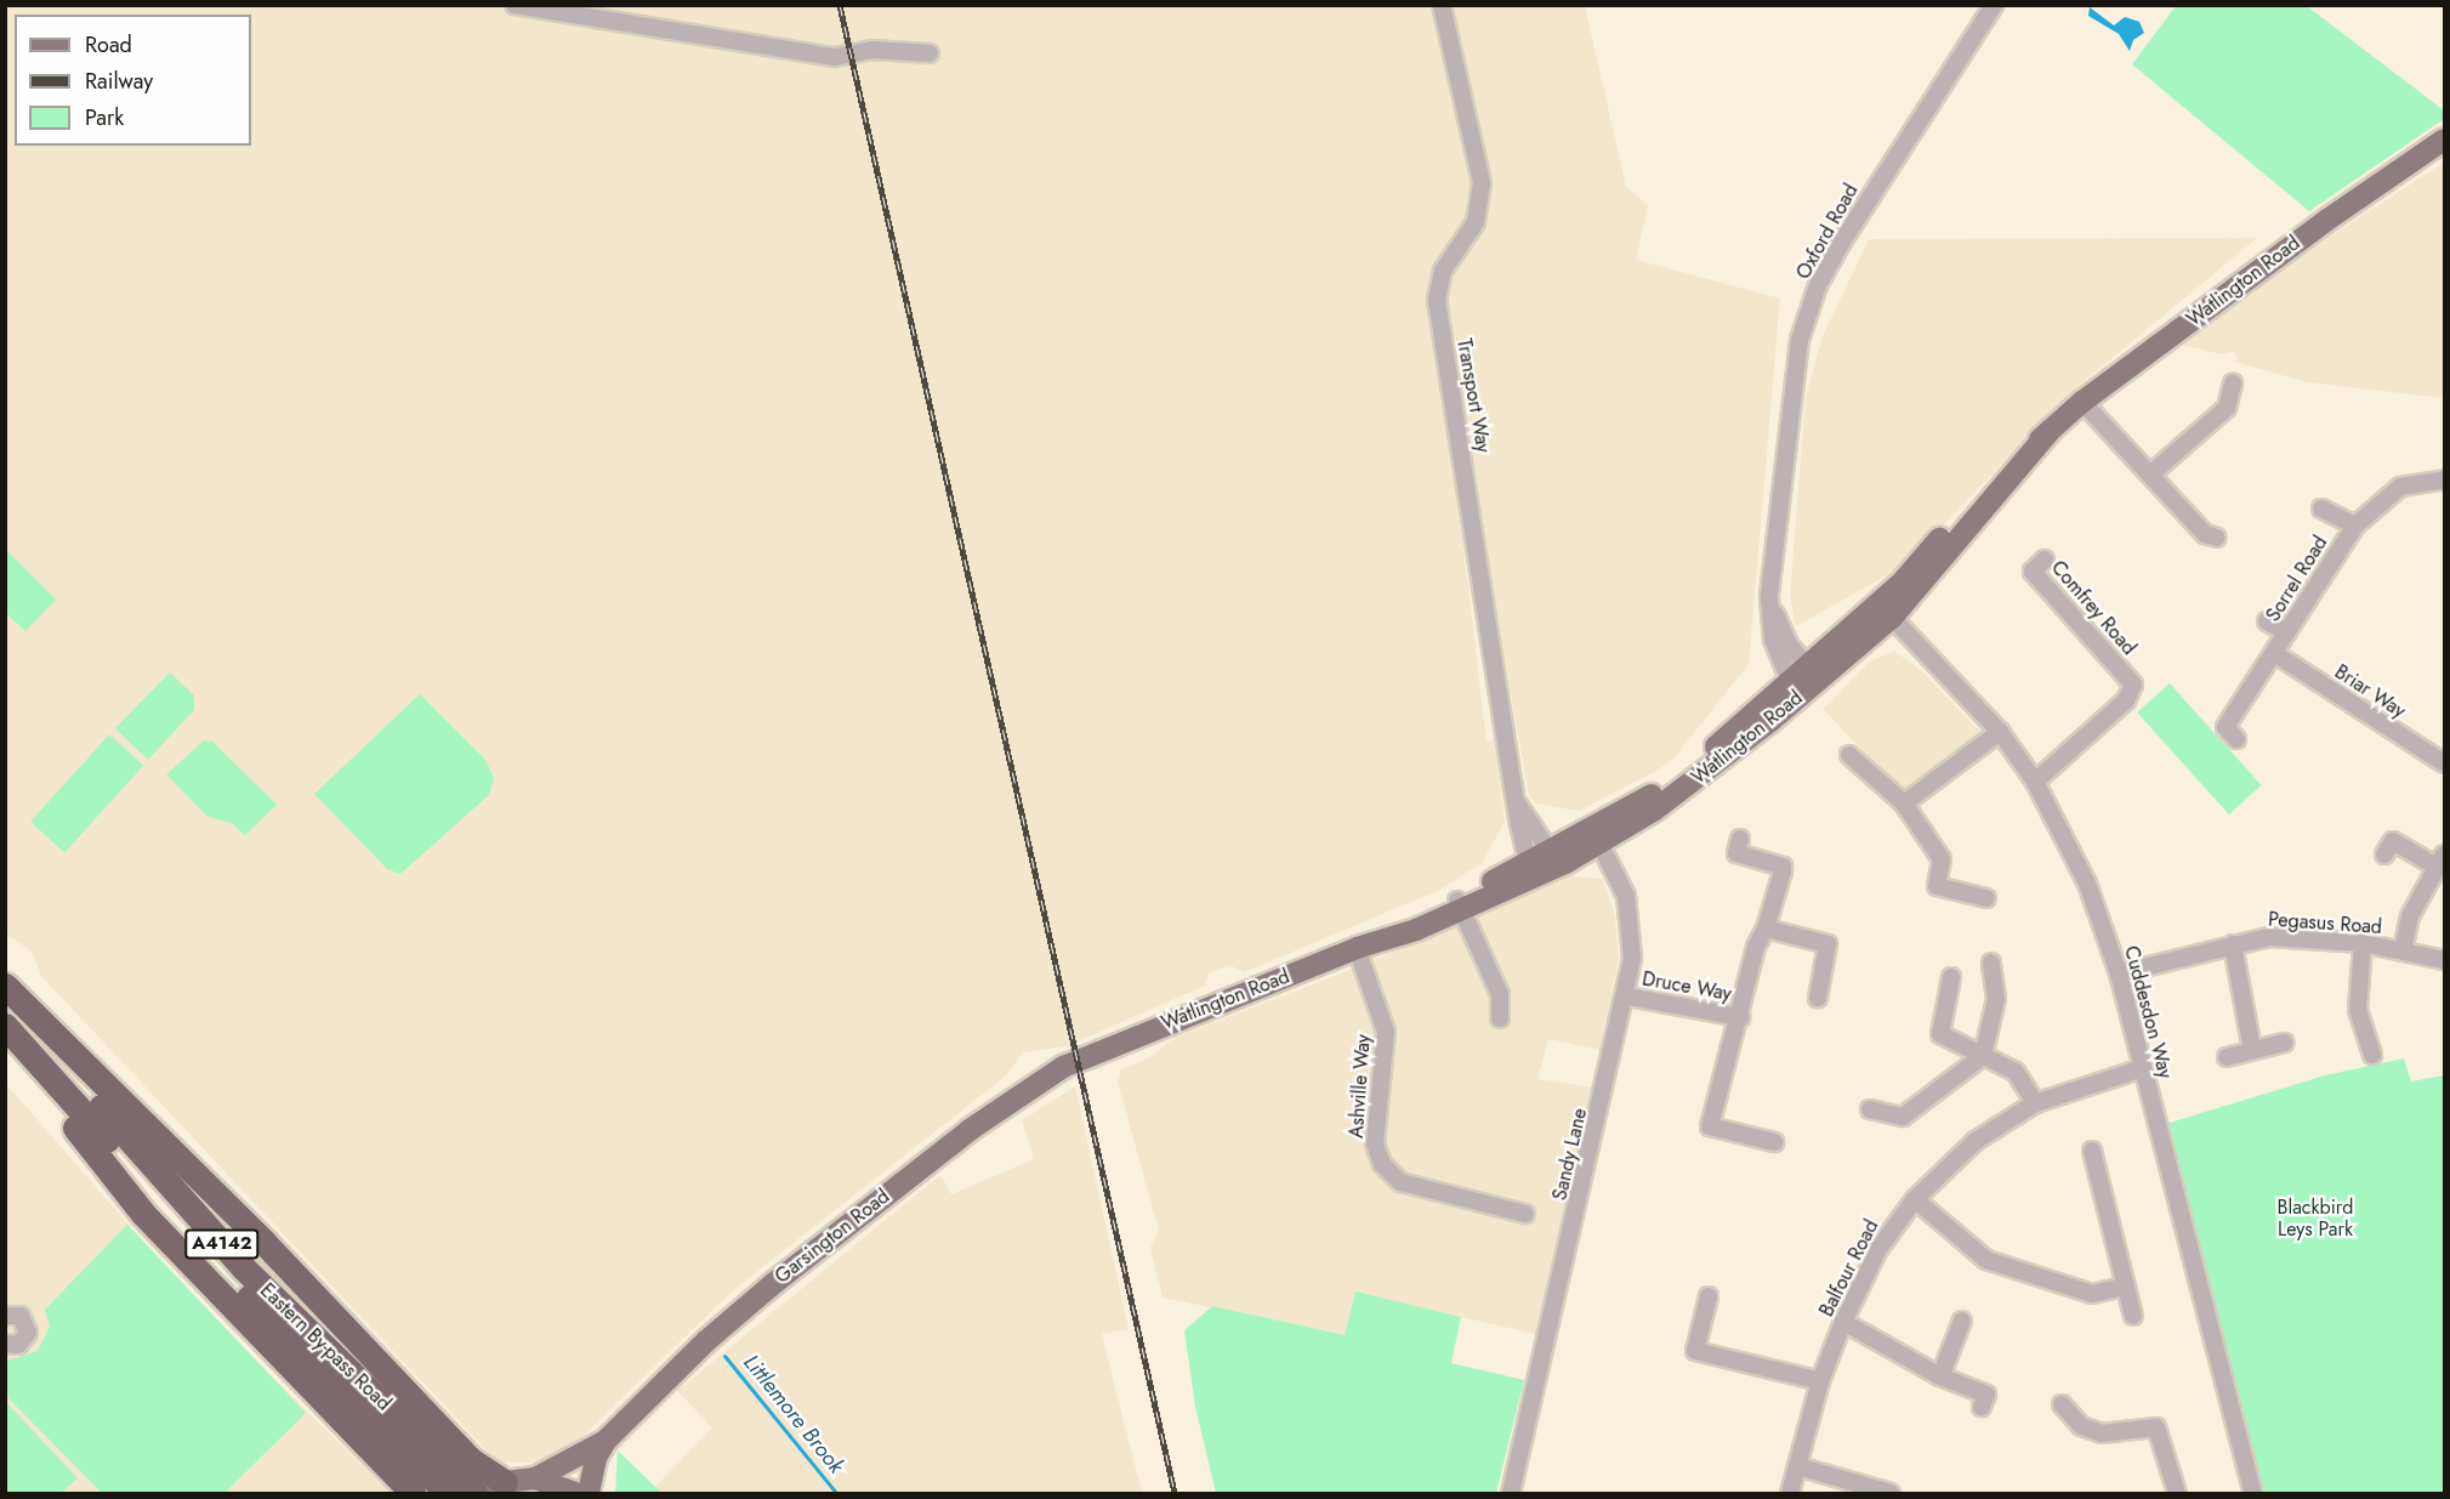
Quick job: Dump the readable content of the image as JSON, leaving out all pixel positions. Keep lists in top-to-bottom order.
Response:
{
  "streets": {
    "highway": ["A4142", "Eastern By-pass Road"],
    "main road": ["Watlington Road", "Garsington Road"],
    "street": [
      "Oxford Road",
      "Transport Way",
      "Sorrel Road",
      "Comfrey Road",
      "Briar Way",
      "Pegasus Road",
      "Druce Way",
      "Cuddesdon Way",
      "Ashville Way",
      "Sandy Lane",
      "Balfour Road"
    ]
  },
  "crossings": [
    ["Oxford Road", "Watlington Road"],
    ["Watlington Road", "Transport Way"],
    ["Watlington Road", "Cuddesdon Way"],
    ["Watlington Road", "Ashville Way"],
    ["Watlington Road", "Sandy Lane"],
    ["Watlington Road", "Garsington Road"],
    ["Sorrel Road", "Briar Way"],
    ["Comfrey Road", "Cuddesdon Way"],
    ["Pegasus Road", "Cuddesdon Way"],
    ["Druce Way", "Sandy Lane"],
    ["Cuddesdon Way", "Balfour Road"]
  ],
  "water": ["Littlemore Brook"],
  "parks": ["Blackbird Leys Park"],
  "legend": ["Road", "Railway", "Park"]
}
